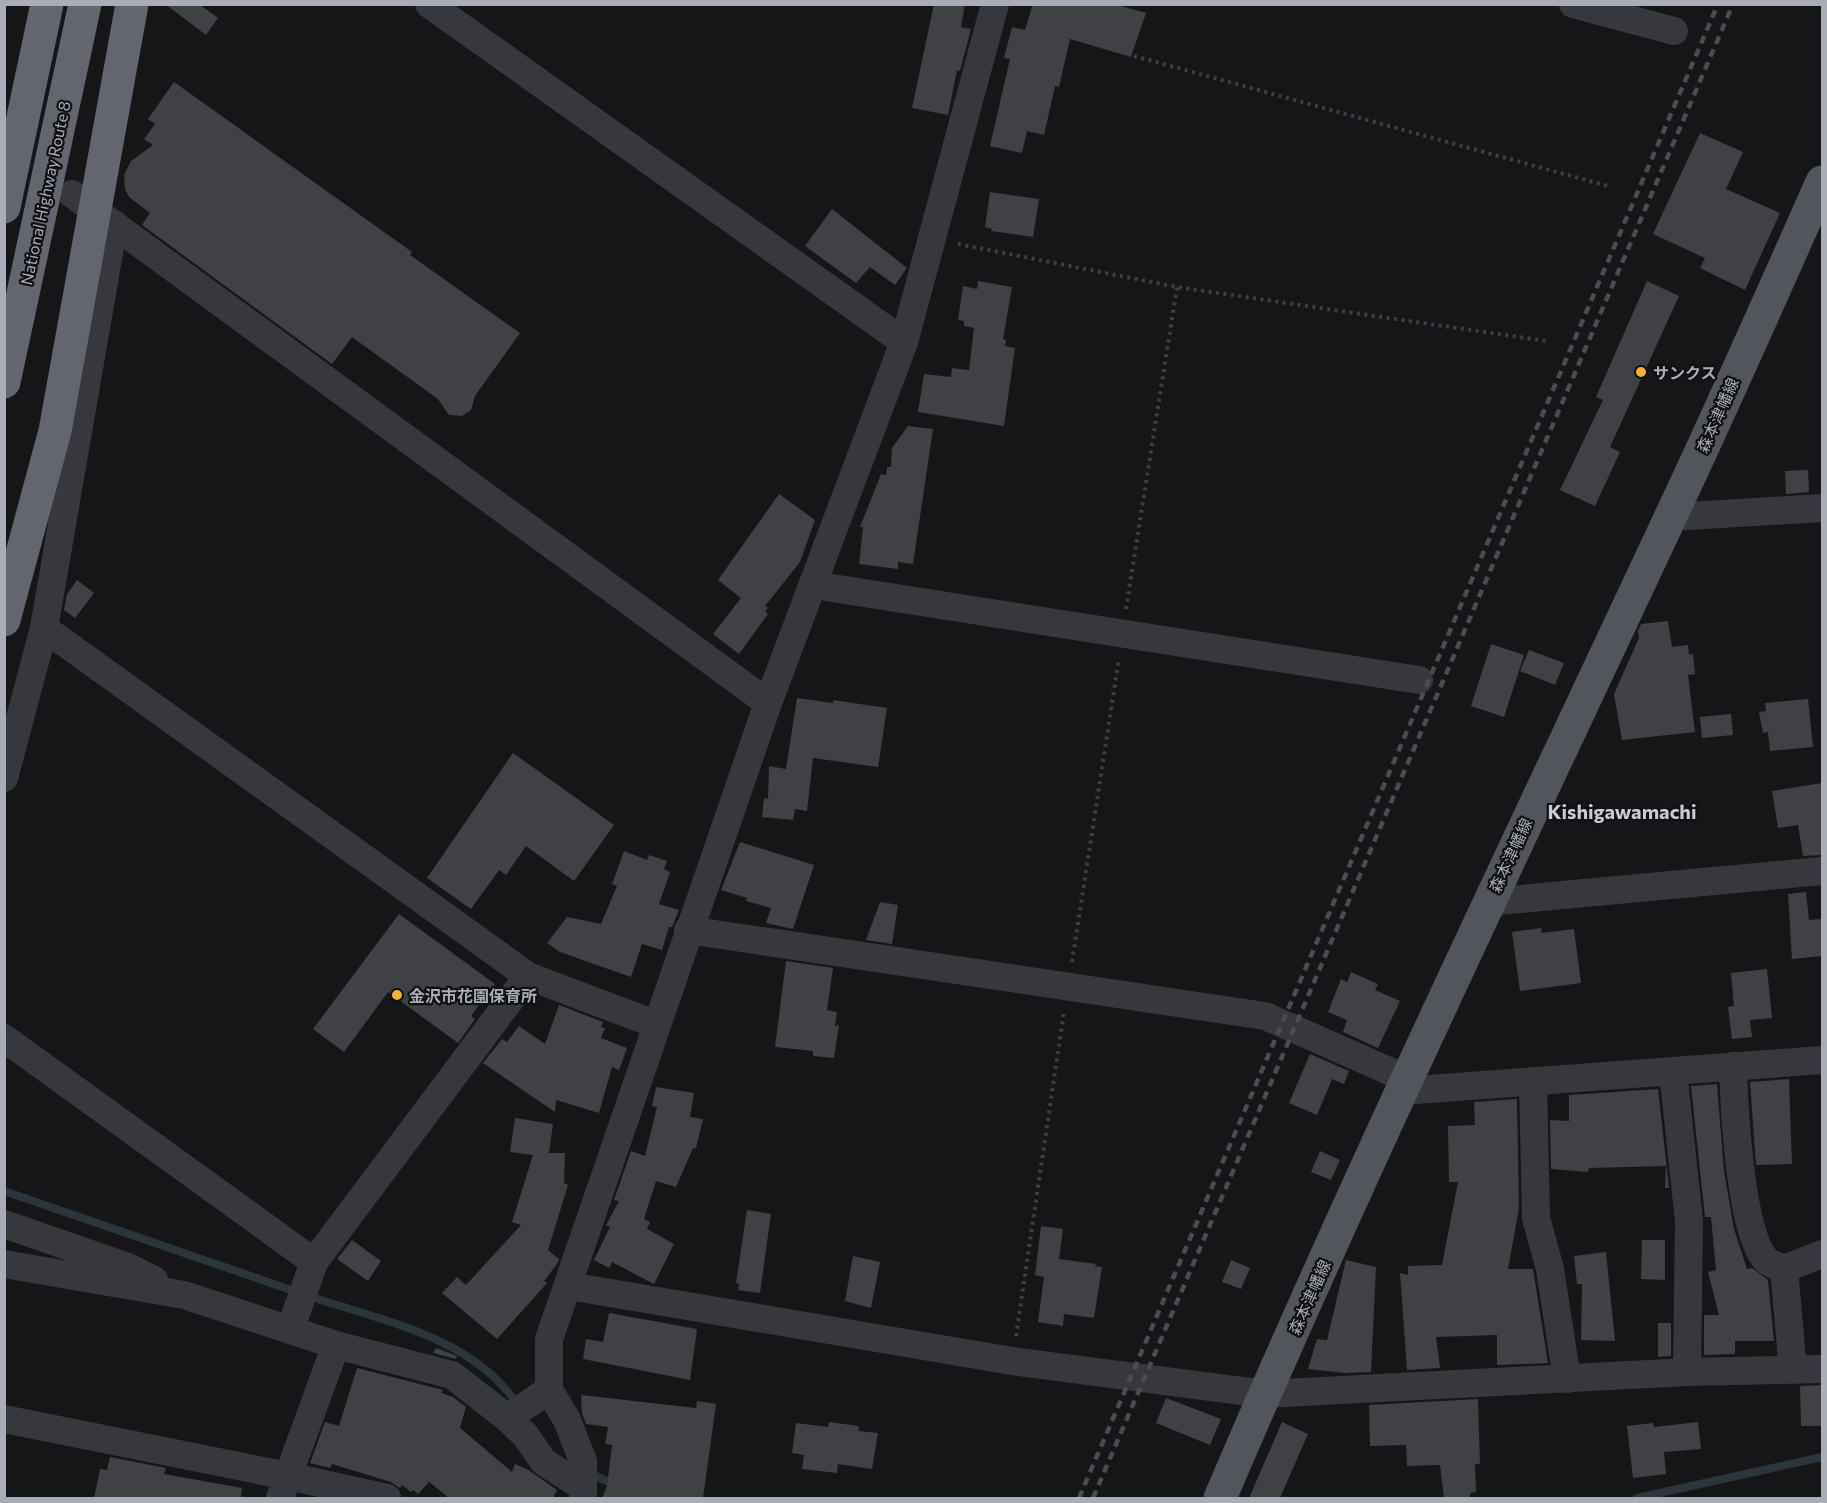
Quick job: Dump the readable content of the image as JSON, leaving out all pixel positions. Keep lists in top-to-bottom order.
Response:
{
  "streets": {
    "highway": ["National Highway Route 8"],
    "main road": ["森本津幡線"]
  },
  "districts": ["Kishigawamachi"],
  "places": ["サンクス", "金沢市花園保育所"]
}
